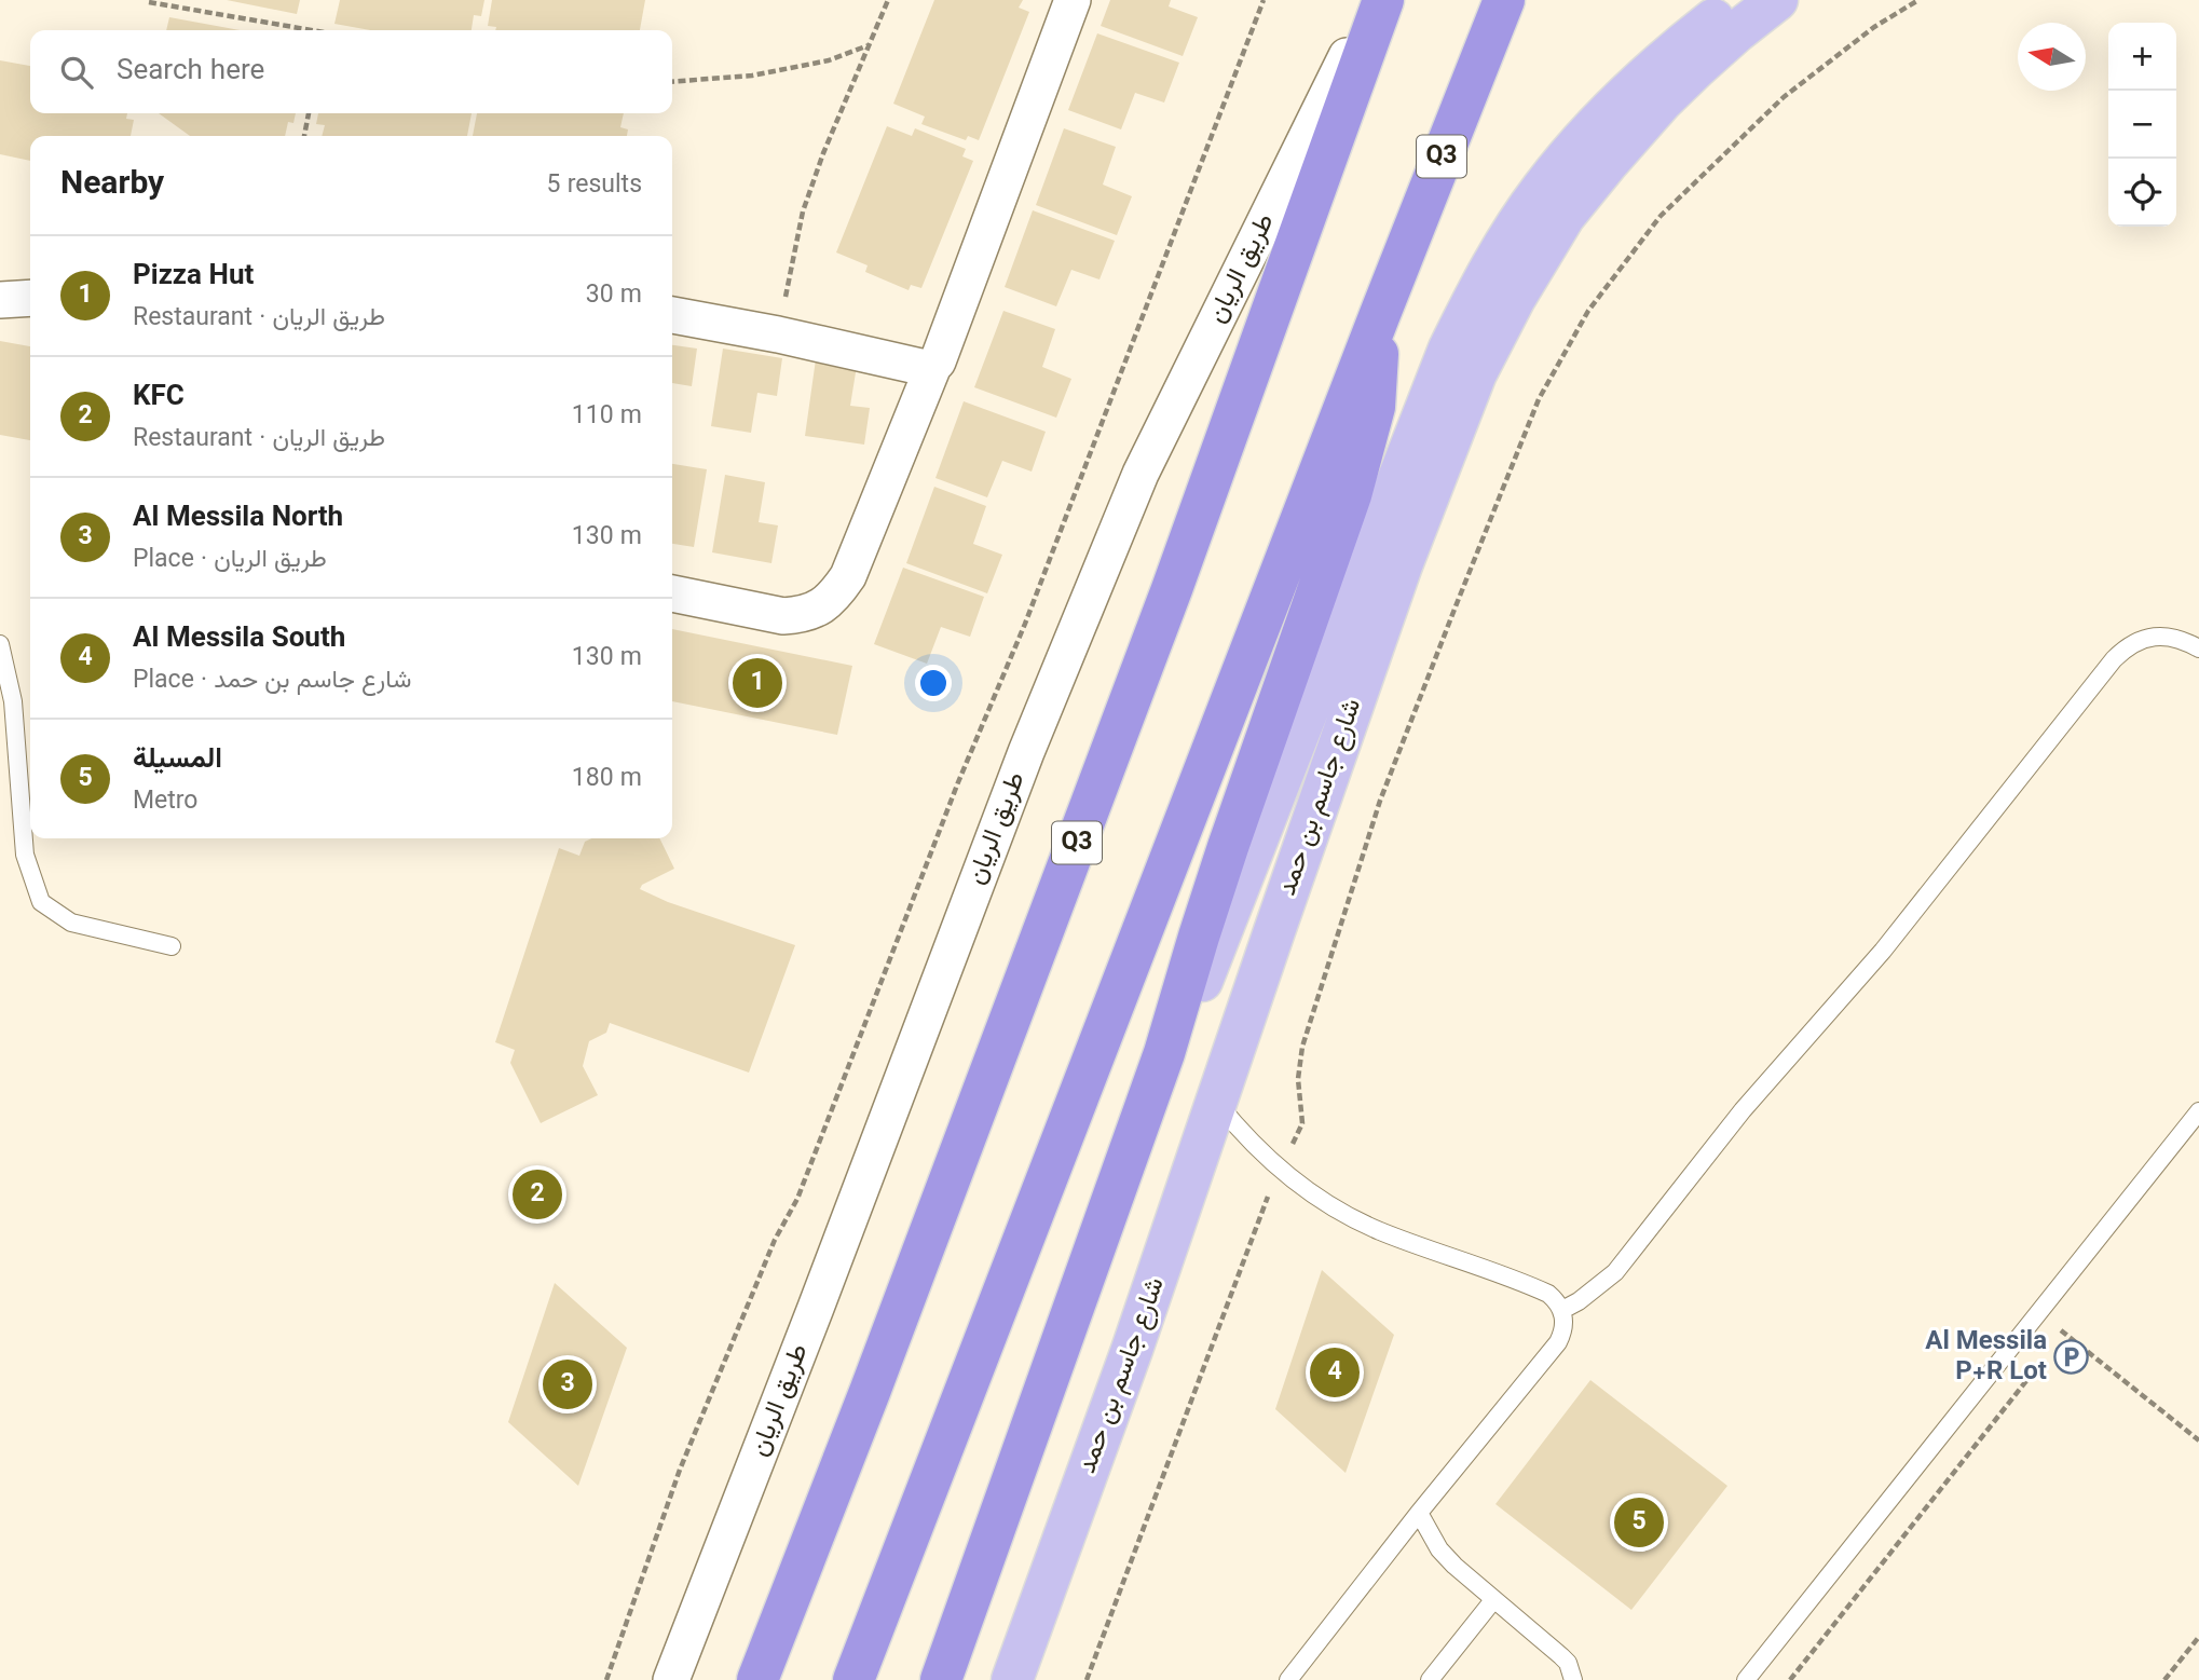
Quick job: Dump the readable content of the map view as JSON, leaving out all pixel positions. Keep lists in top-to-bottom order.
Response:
{
  "streets": {
    "highway": ["Q3", "طريق الريان"],
    "main road": ["شارع جاسم بن حمد"]
  },
  "places": {
    "parking": ["Al Messila P+R Lot"]
  },
  "north": "left",
  "page": {
    "map_buttons": ["+", "−"],
    "search": "Search here",
    "heading": ["Nearby", "5 results"],
    "list": [
      {
        "mark": "1",
        "name": "Pizza Hut",
        "note": "Restaurant · طريق الريان",
        "value": "30 m"
      },
      {
        "mark": "2",
        "name": "KFC",
        "note": "Restaurant · طريق الريان",
        "value": "110 m"
      },
      {
        "mark": "3",
        "name": "Al Messila North",
        "note": "Place · طريق الريان",
        "value": "130 m"
      },
      {
        "mark": "4",
        "name": "Al Messila South",
        "note": "Place · شارع جاسم بن حمد",
        "value": "130 m"
      },
      {
        "mark": "5",
        "name": "المسيلة",
        "note": "Metro",
        "value": "180 m"
      }
    ],
    "pins": [
      "1",
      "2",
      "4",
      "3",
      "5"
    ]
  }
}
